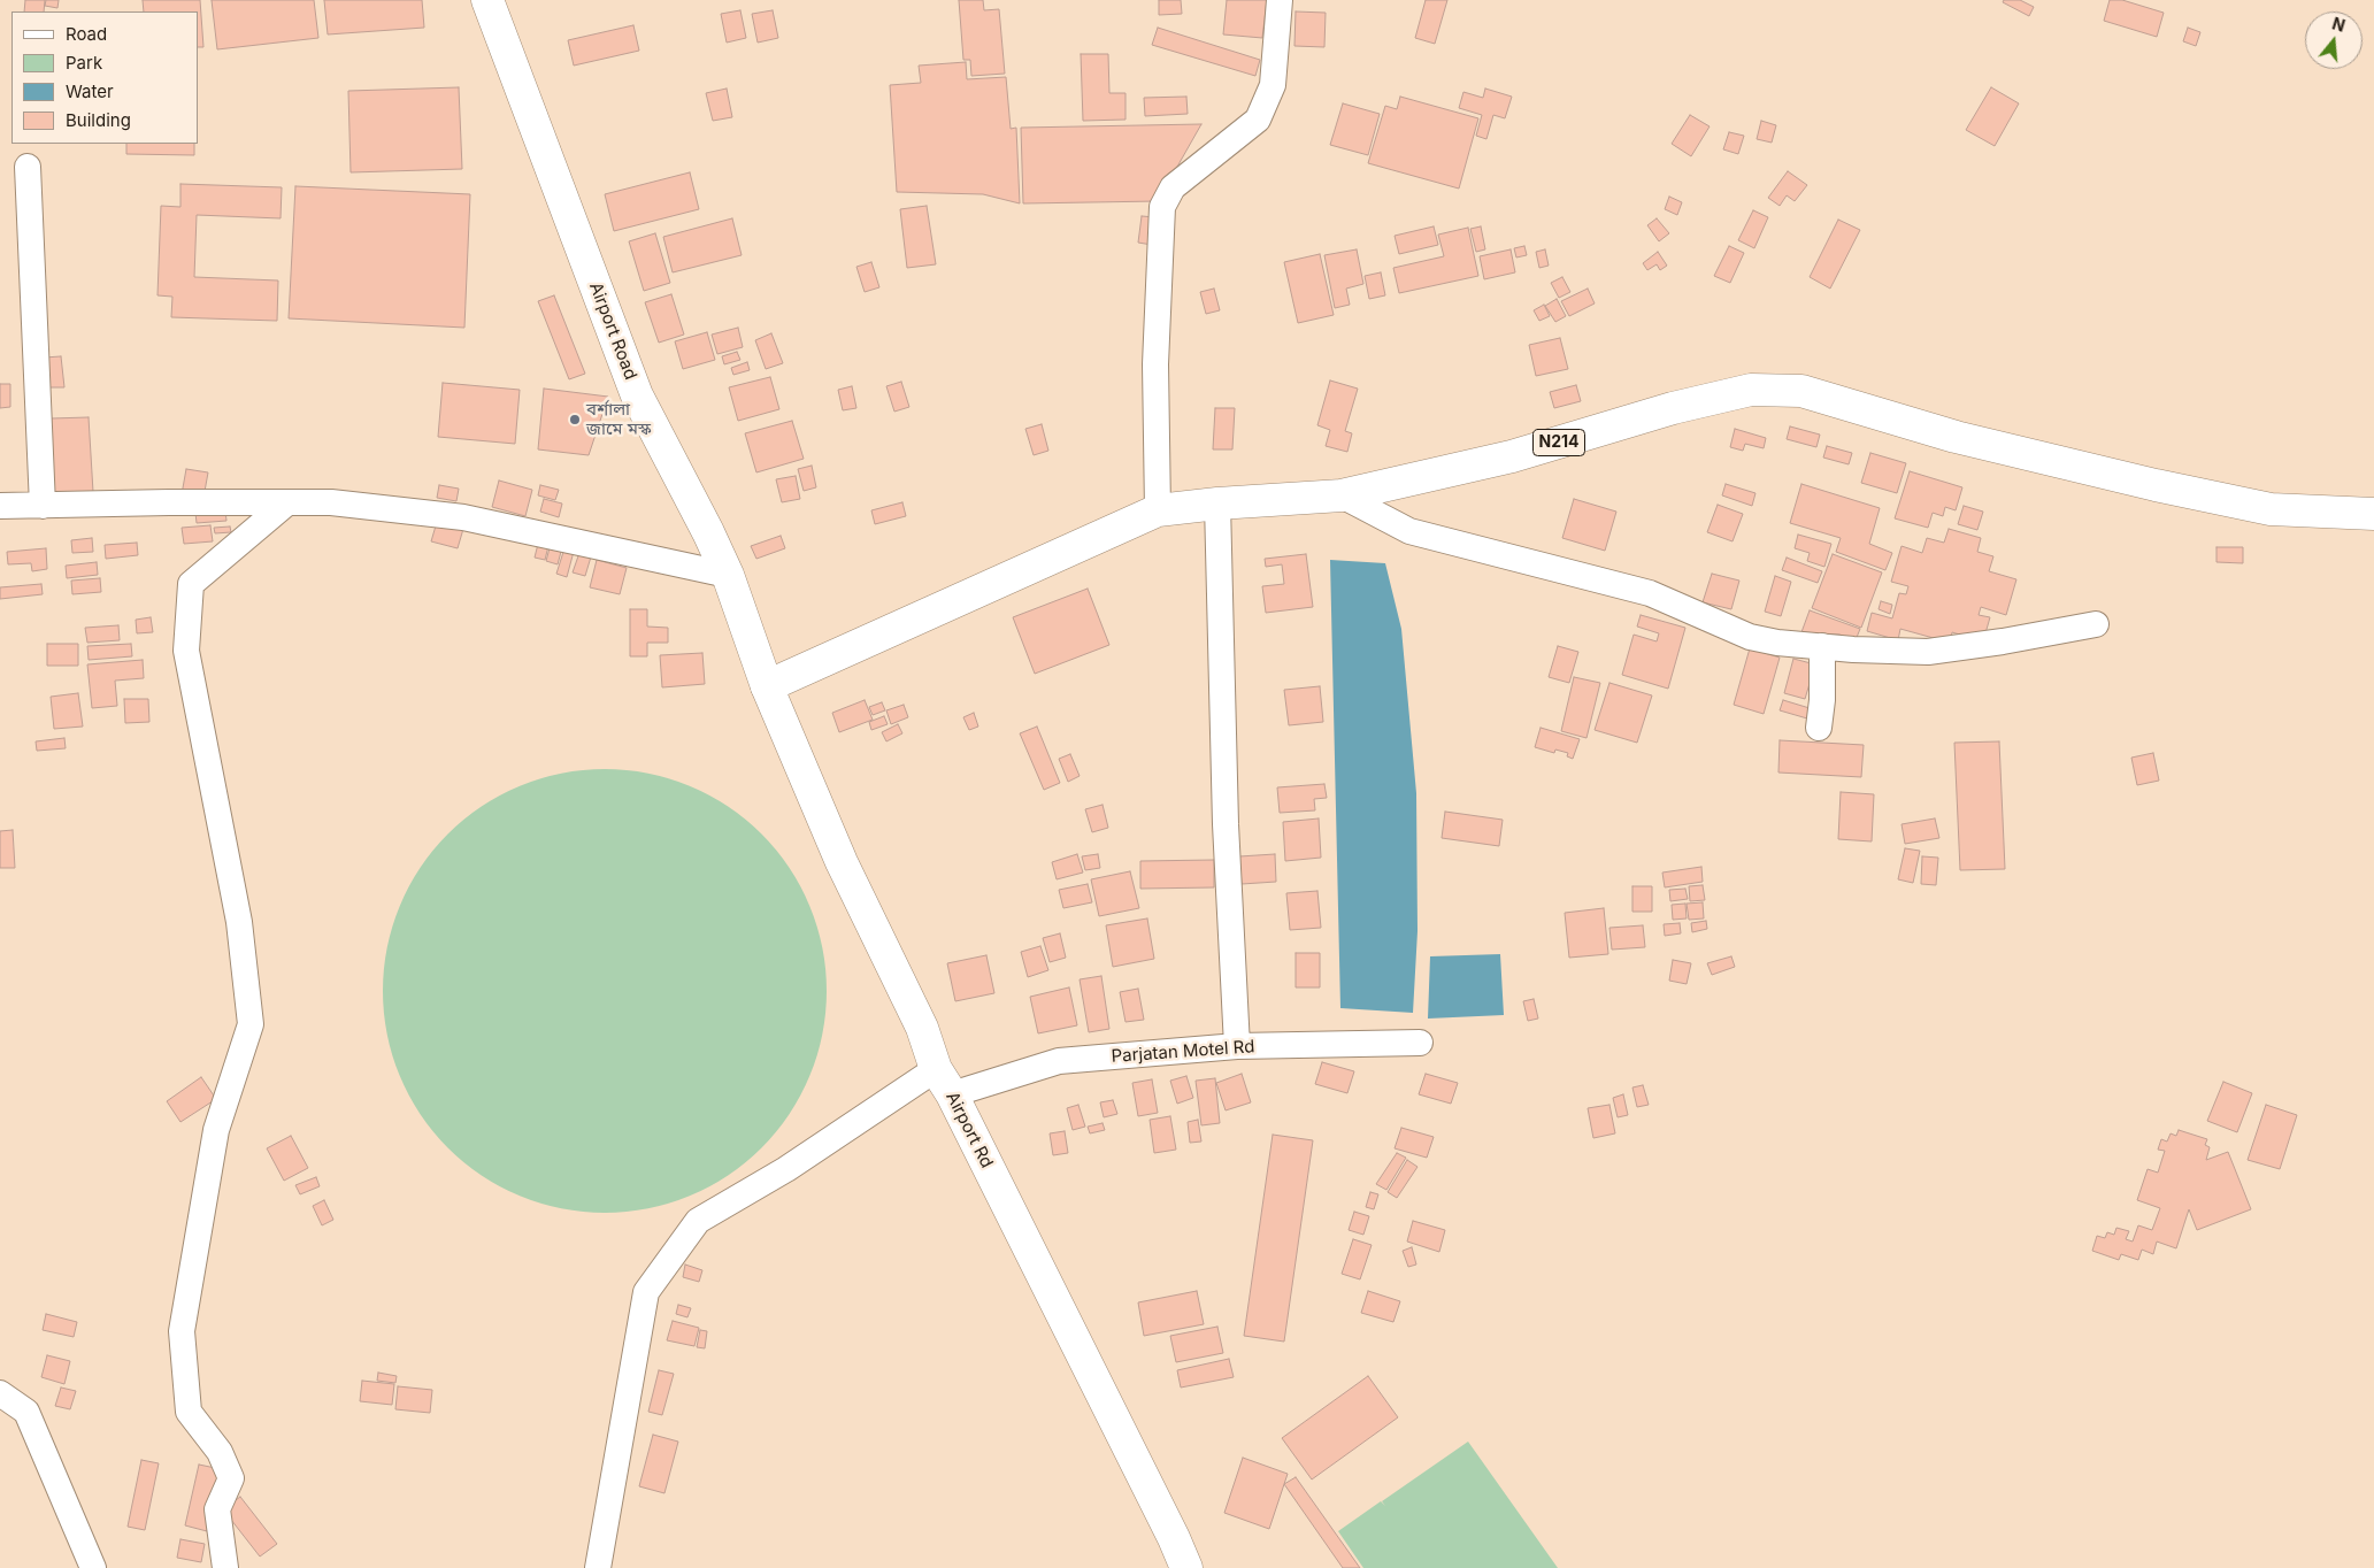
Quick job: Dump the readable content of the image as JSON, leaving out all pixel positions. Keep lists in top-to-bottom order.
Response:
{
  "streets": {
    "main road": ["Airport Road", "N214", "Airport Rd"],
    "street": ["Parjatan Motel Rd"]
  },
  "crossings": [
    ["Airport Road", "N214"],
    ["Airport Road", "Airport Rd"],
    ["N214", "Airport Rd"],
    ["Parjatan Motel Rd", "Airport Rd"]
  ],
  "places": ["বর্শালা জামে মস্ক"],
  "legend": [
    "Road",
    "Park",
    "Water",
    "Building"
  ],
  "north": "top"
}
